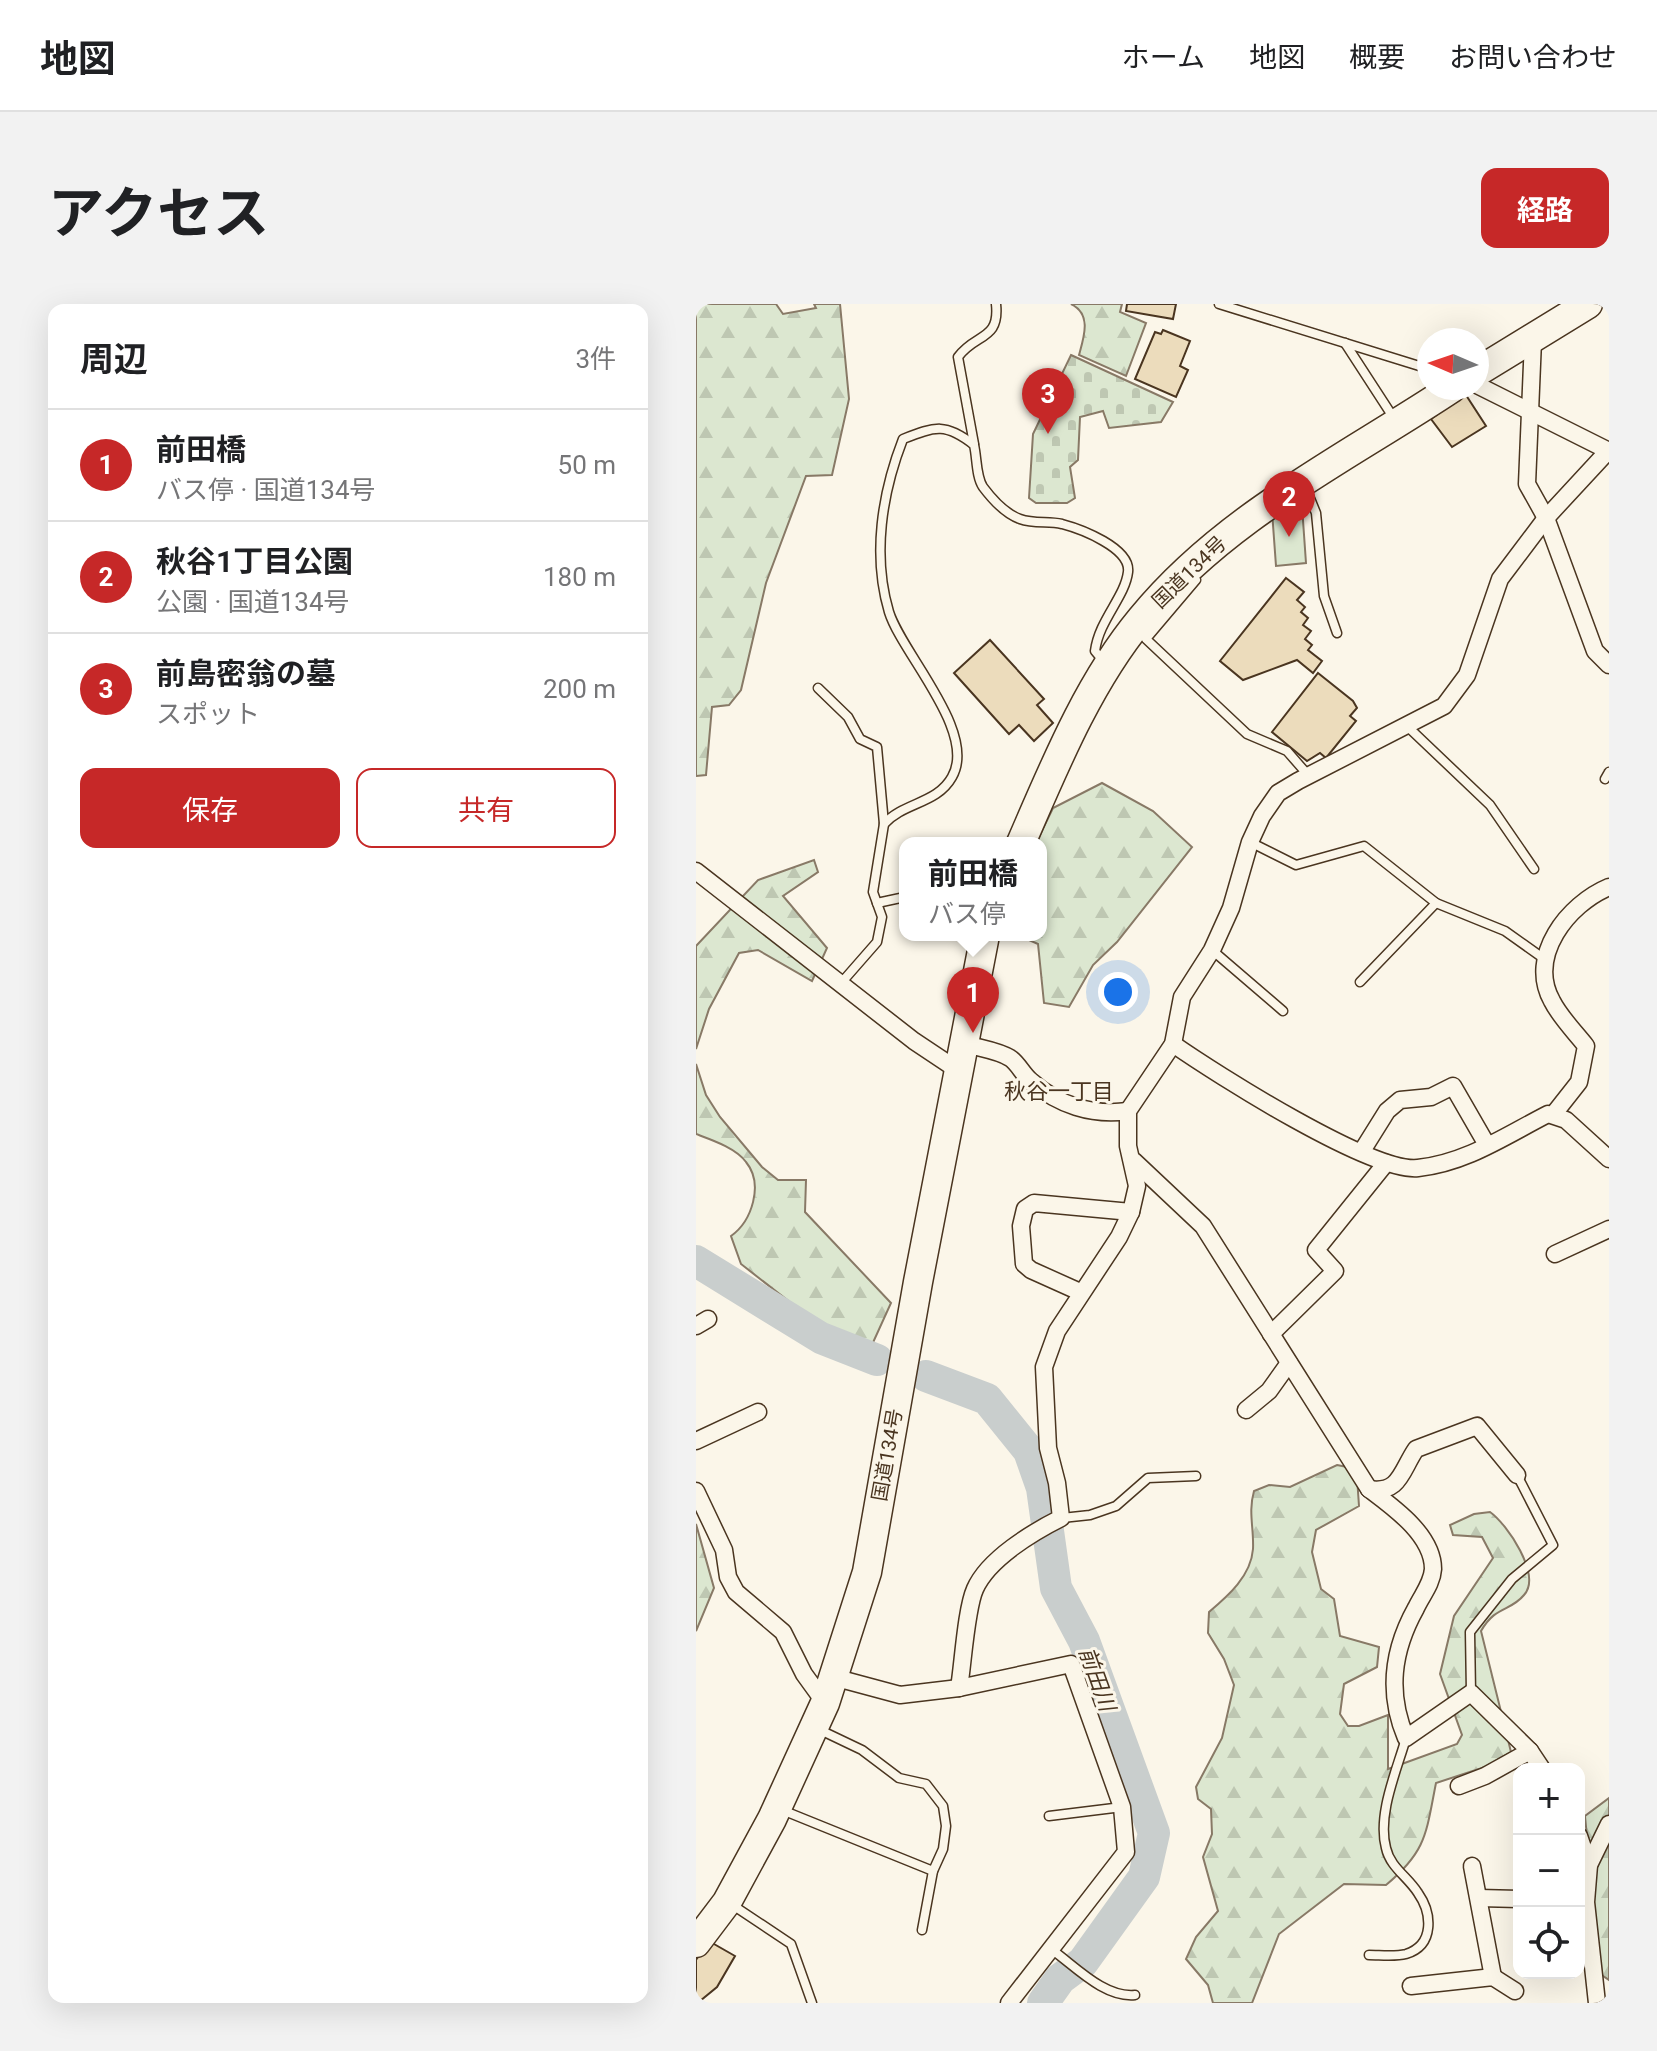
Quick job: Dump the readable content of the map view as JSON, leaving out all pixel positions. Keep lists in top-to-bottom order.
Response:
{
  "streets": {
    "highway": ["国道134号"]
  },
  "districts": ["秋谷一丁目"],
  "water": ["前田川"],
  "north": "left",
  "page": {
    "header": "地図",
    "nav": [
      "ホーム",
      "地図",
      "概要",
      "お問い合わせ"
    ],
    "title": "アクセス",
    "buttons": [
      "経路",
      ["保存", "共有"]
    ],
    "heading": ["周辺", "3件"],
    "pins": ["3", "2", "1"],
    "list": [
      {
        "mark": "1",
        "name": "前田橋",
        "note": "バス停 · 国道134号",
        "value": "50 m"
      },
      {
        "mark": "2",
        "name": "秋谷1丁目公園",
        "note": "公園 · 国道134号",
        "value": "180 m"
      },
      {
        "mark": "3",
        "name": "前島密翁の墓",
        "note": "スポット",
        "value": "200 m"
      }
    ],
    "popup": ["前田橋", "バス停"],
    "map_buttons": ["+", "−"]
  }
}
